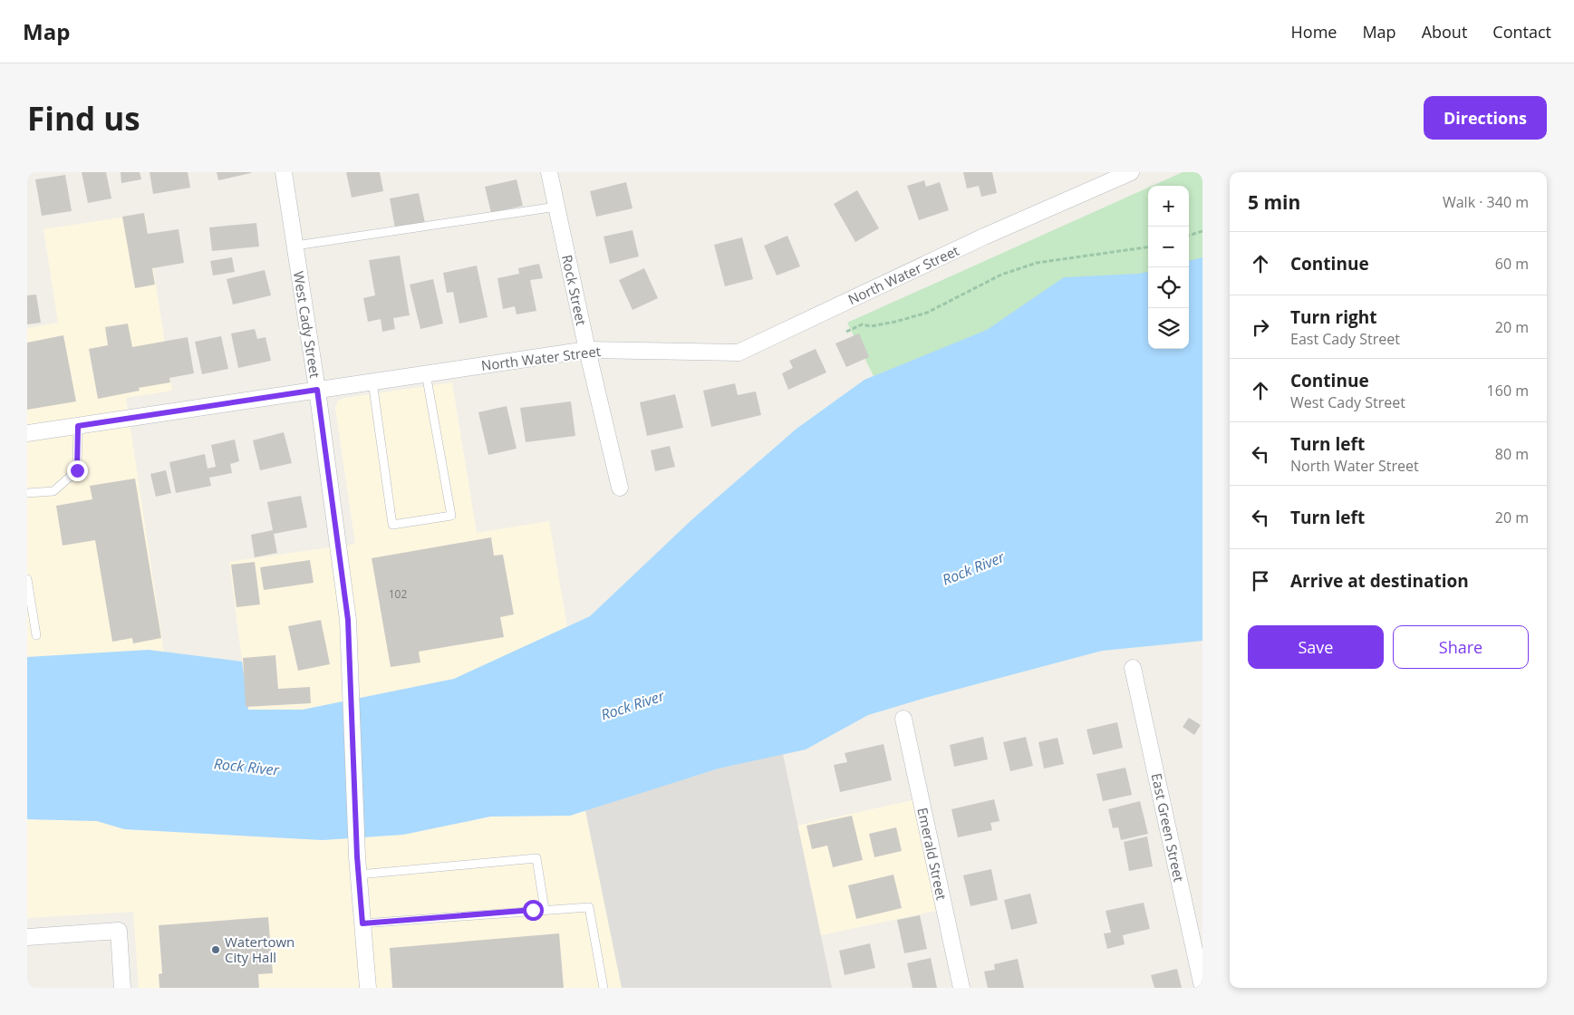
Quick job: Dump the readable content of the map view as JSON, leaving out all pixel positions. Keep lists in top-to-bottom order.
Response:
{
  "streets": {
    "street": [
      "North Water Street",
      "Rock Street",
      "West Cady Street",
      "East Green Street",
      "Emerald Street"
    ]
  },
  "crossings": [
    ["North Water Street", "Rock Street"],
    ["North Water Street", "West Cady Street"]
  ],
  "water": ["Rock River"],
  "places": ["Watertown City Hall"],
  "house_numbers": ["102"],
  "page": {
    "header": "Map",
    "nav": [
      "Home",
      "Map",
      "About",
      "Contact"
    ],
    "buttons": [
      "Directions",
      ["Save", "Share"]
    ],
    "title": "Find us",
    "heading": ["5 min", "Walk · 340 m"],
    "map_buttons": ["+", "−"],
    "list": [
      ["Continue", "60 m"],
      ["Turn right", "East Cady Street", "20 m"],
      ["Continue", "West Cady Street", "160 m"],
      ["Turn left", "North Water Street", "80 m"],
      ["Turn left", "20 m"],
      "Arrive at destination"
    ]
  }
}
